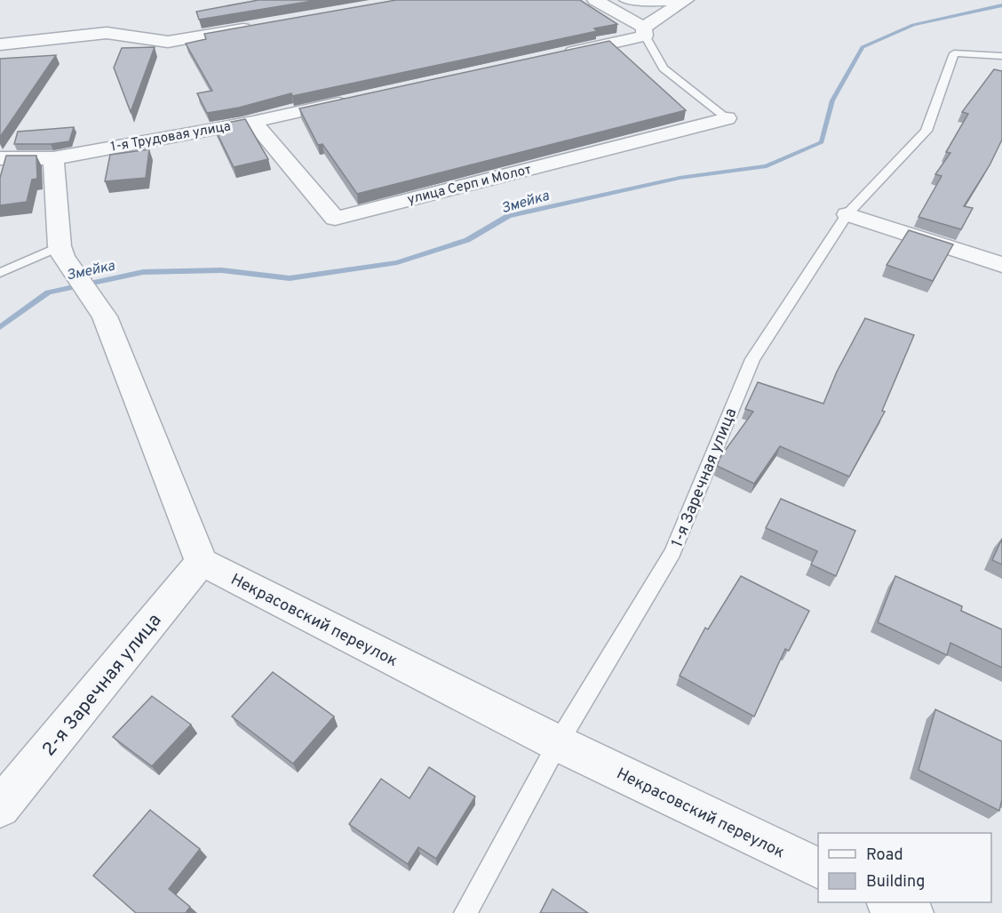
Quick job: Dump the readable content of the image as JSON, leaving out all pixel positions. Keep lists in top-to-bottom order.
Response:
{
  "streets": {
    "street": [
      "1-я Трудовая улица",
      "улица Серп и Молот",
      "Некрасовский переулок",
      "2-я Заречная улица"
    ],
    "lane": ["1-я Заречная улица"]
  },
  "crossings": [
    ["1-я Трудовая улица", "улица Серп и Молот"],
    ["1-я Заречная улица", "Некрасовский переулок"],
    ["Некрасовский переулок", "2-я Заречная улица"]
  ],
  "water": ["Змейка"],
  "legend": ["Road", "Building"]
}
